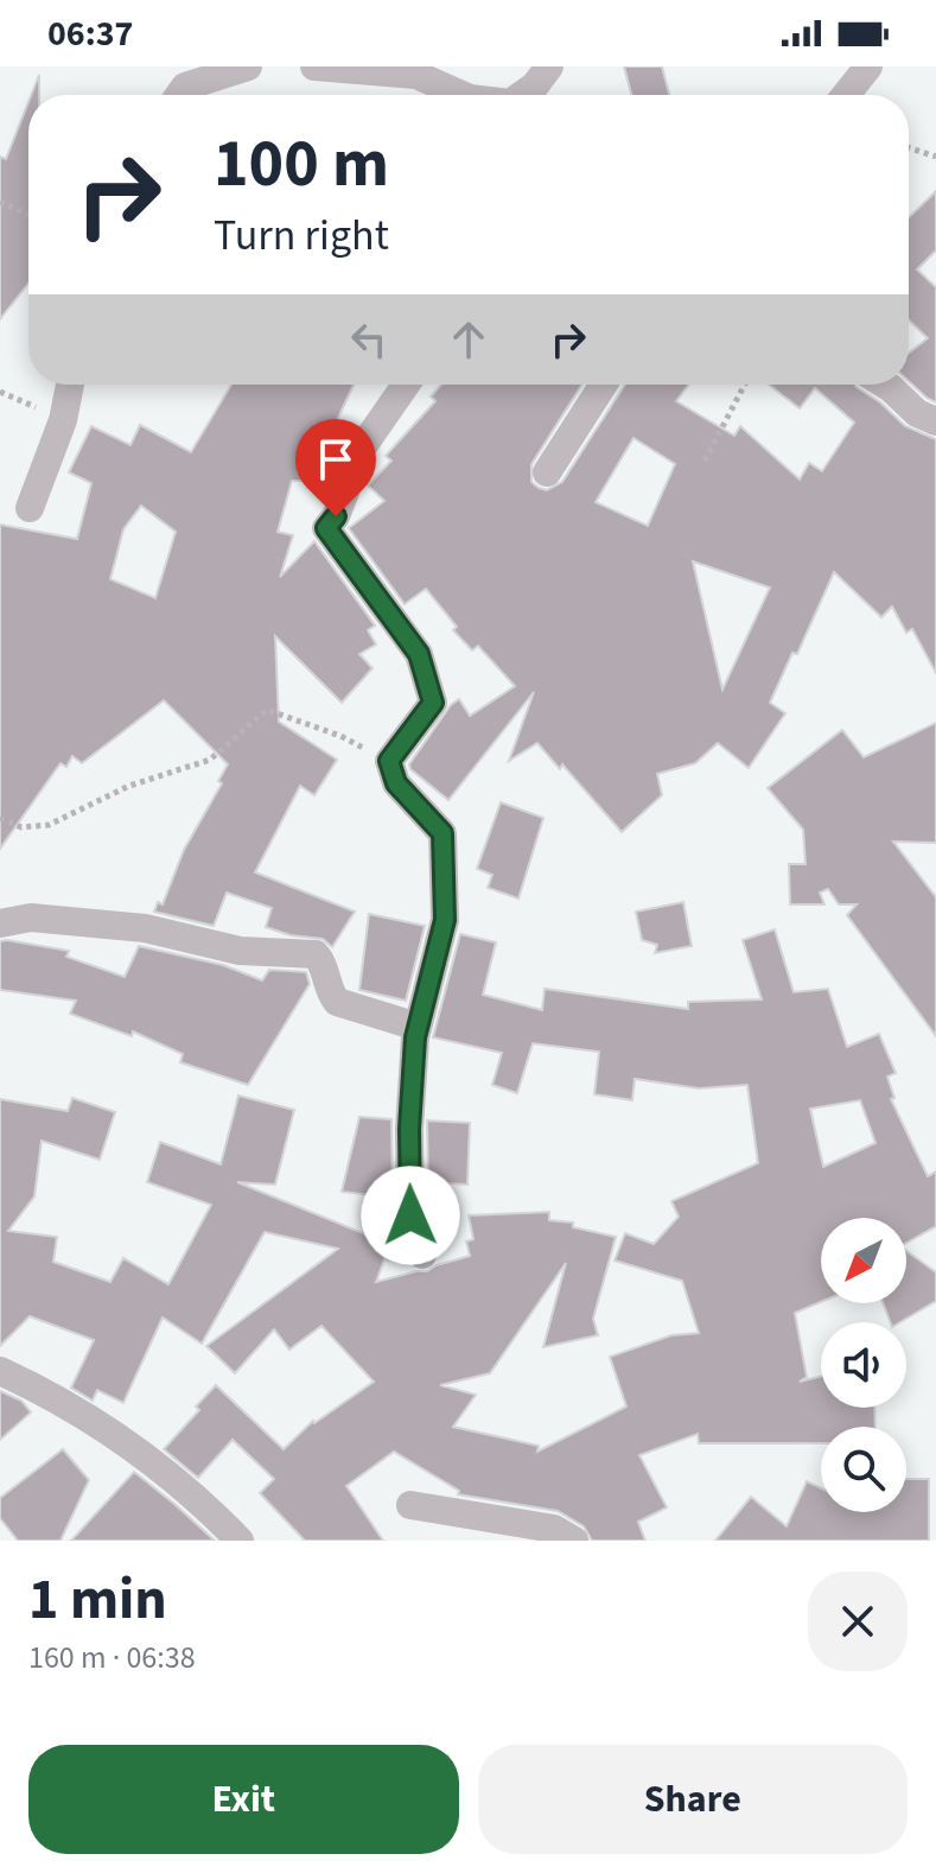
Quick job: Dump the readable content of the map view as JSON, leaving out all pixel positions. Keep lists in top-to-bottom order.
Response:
{
  "north": "bottom left",
  "page": {
    "status": "06:37",
    "turn": ["100 m", "Turn right"],
    "heading": ["1 min", "160 m · 06:38"],
    "buttons": ["Exit", "Share"]
  }
}
